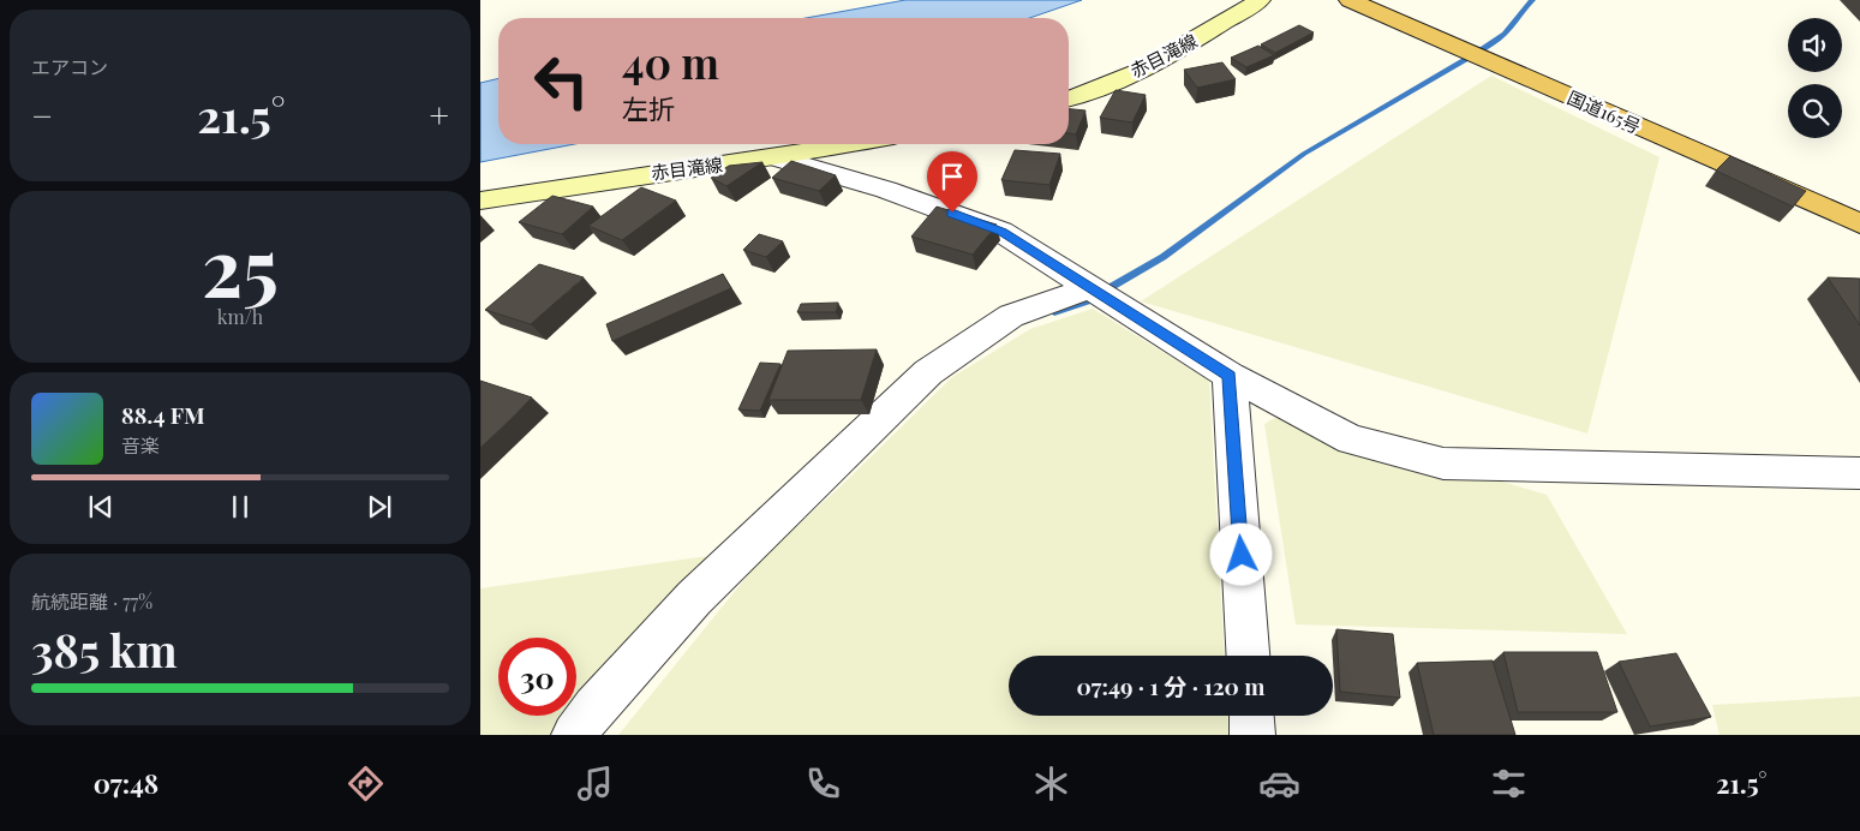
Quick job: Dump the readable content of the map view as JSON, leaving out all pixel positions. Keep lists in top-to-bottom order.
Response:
{
  "streets": {
    "highway": ["国道165号"],
    "main road": ["赤目滝線"]
  },
  "page": {
    "tile": [
      "エアコン",
      ["25", "km/h"],
      ["航続距離 · 77%", "385 km"]
    ],
    "turn": ["40 m", "左折"],
    "heat": ["−", "21.5°", "+"],
    "song": ["88.4 FM", "音楽"],
    "limit": "30",
    "trip": "07:49 · 1 分 · 120 m",
    "tabs": ["07:48", "21.5°"]
  }
}
